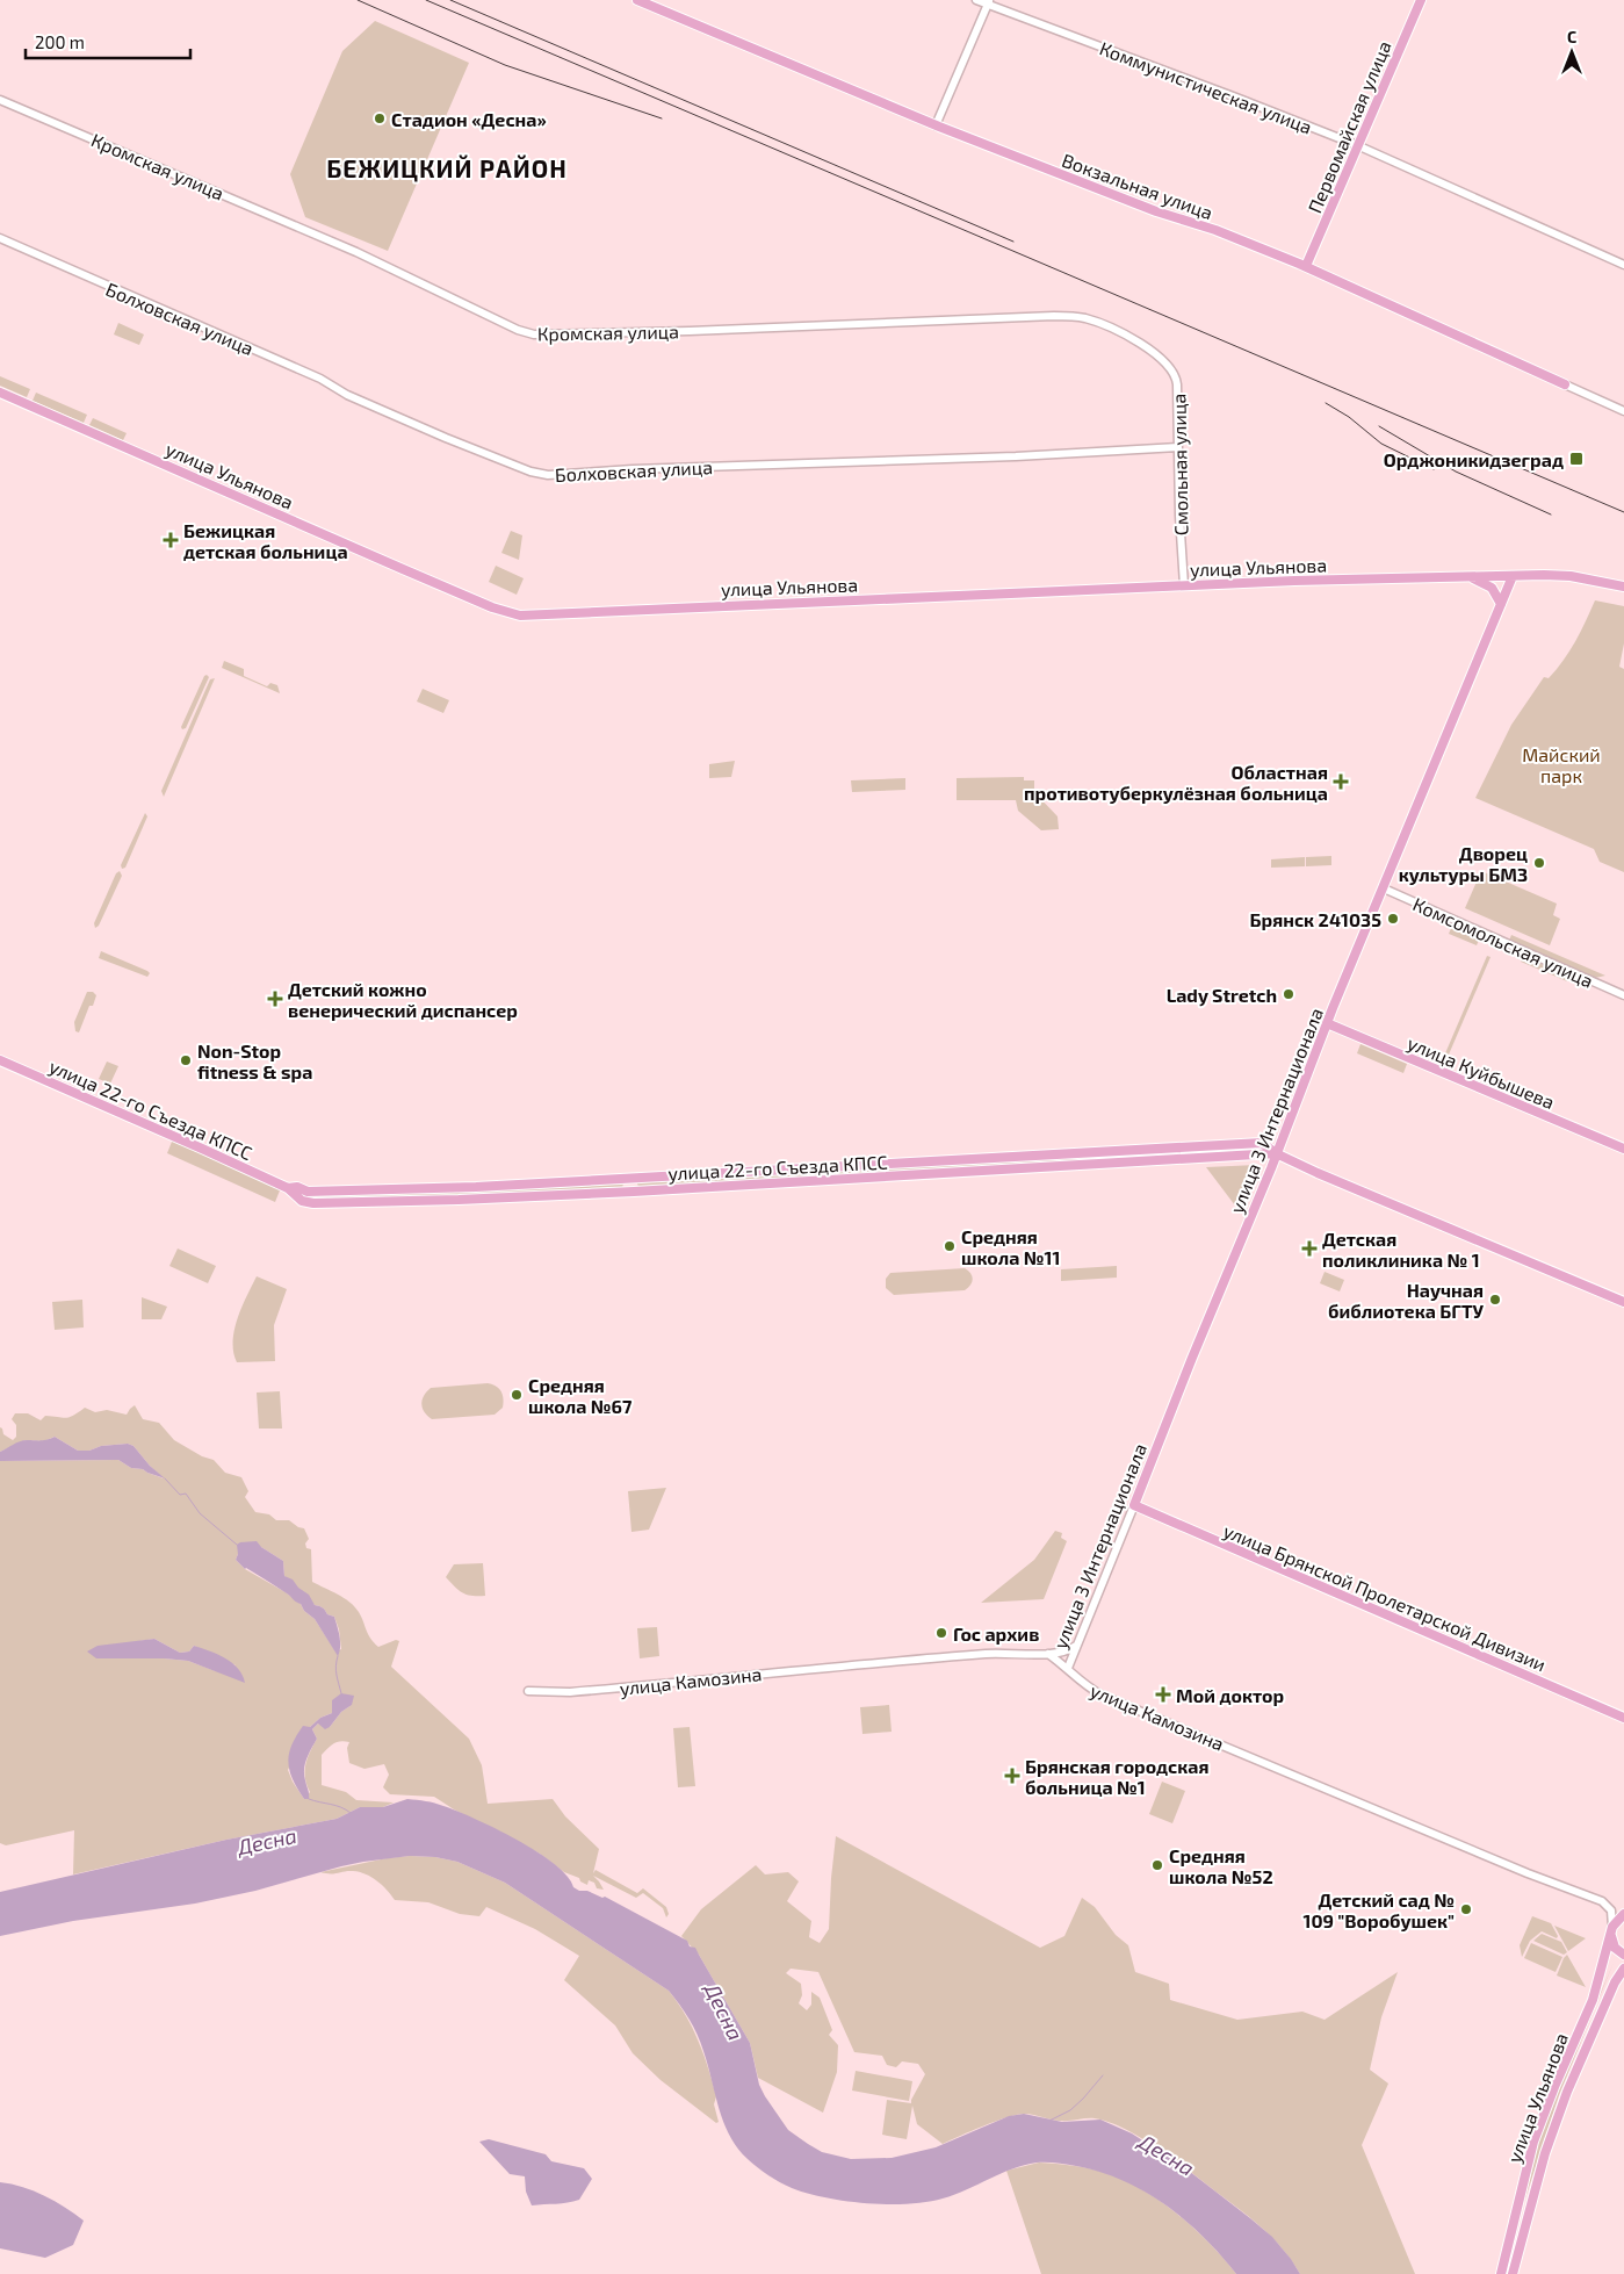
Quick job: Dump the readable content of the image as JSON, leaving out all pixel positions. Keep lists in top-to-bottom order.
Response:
{
  "streets": {
    "main road": [
      "Первомайская улица",
      "Вокзальная улица",
      "улица Ульянова",
      "улица Куйбышева",
      "улица 22-го Съезда КПСС",
      "улица 3 Интернационала",
      "улица Брянской Пролетарской Дивизии"
    ],
    "street": [
      "Коммунистическая улица",
      "Кромская улица",
      "Болховская улица",
      "Смольная улица",
      "Комсомольская улица",
      "улица Камозина"
    ]
  },
  "crossings": [
    ["Коммунистическая улица", "Первомайская улица"],
    ["Первомайская улица", "Вокзальная улица"],
    ["Кромская улица", "Смольная улица"],
    ["Болховская улица", "Смольная улица"],
    ["Смольная улица", "улица Ульянова"],
    ["улица Ульянова", "улица 3 Интернационала"],
    ["улица Ульянова", "улица Камозина"],
    ["Комсомольская улица", "улица 3 Интернационала"],
    ["улица Куйбышева", "улица 3 Интернационала"],
    ["улица 22-го Съезда КПСС", "улица 3 Интернационала"],
    ["улица 3 Интернационала", "улица Брянской Пролетарской Дивизии"],
    ["улица 3 Интернационала", "улица Камозина"]
  ],
  "districts": ["БЕЖИЦКИЙ РАЙОН"],
  "water": ["Десна"],
  "parks": ["Майский парк"],
  "places": {
    "other": [
      "Стадион «Десна»",
      "Дворец культуры БМЗ",
      "Брянск 241035",
      "Lady Stretch",
      "Non-Stop fitness & spa",
      "Средняя школа №11",
      "Научная библиотека БГТУ",
      "Средняя школа №67",
      "Гос архив",
      "Средняя школа №52",
      "Детский сад № 109 \"Воробушек\""
    ],
    "transit": ["Орджоникидзеград"],
    "health": [
      "Бежицкая детская больница",
      "Областная противотуберкулёзная больница",
      "Детский кожно венерический диспансер",
      "Детская поликлиника № 1",
      "Мой доктор",
      "Брянская городская больница №1"
    ]
  },
  "scale_bar": "200 m",
  "north": "top"
}
